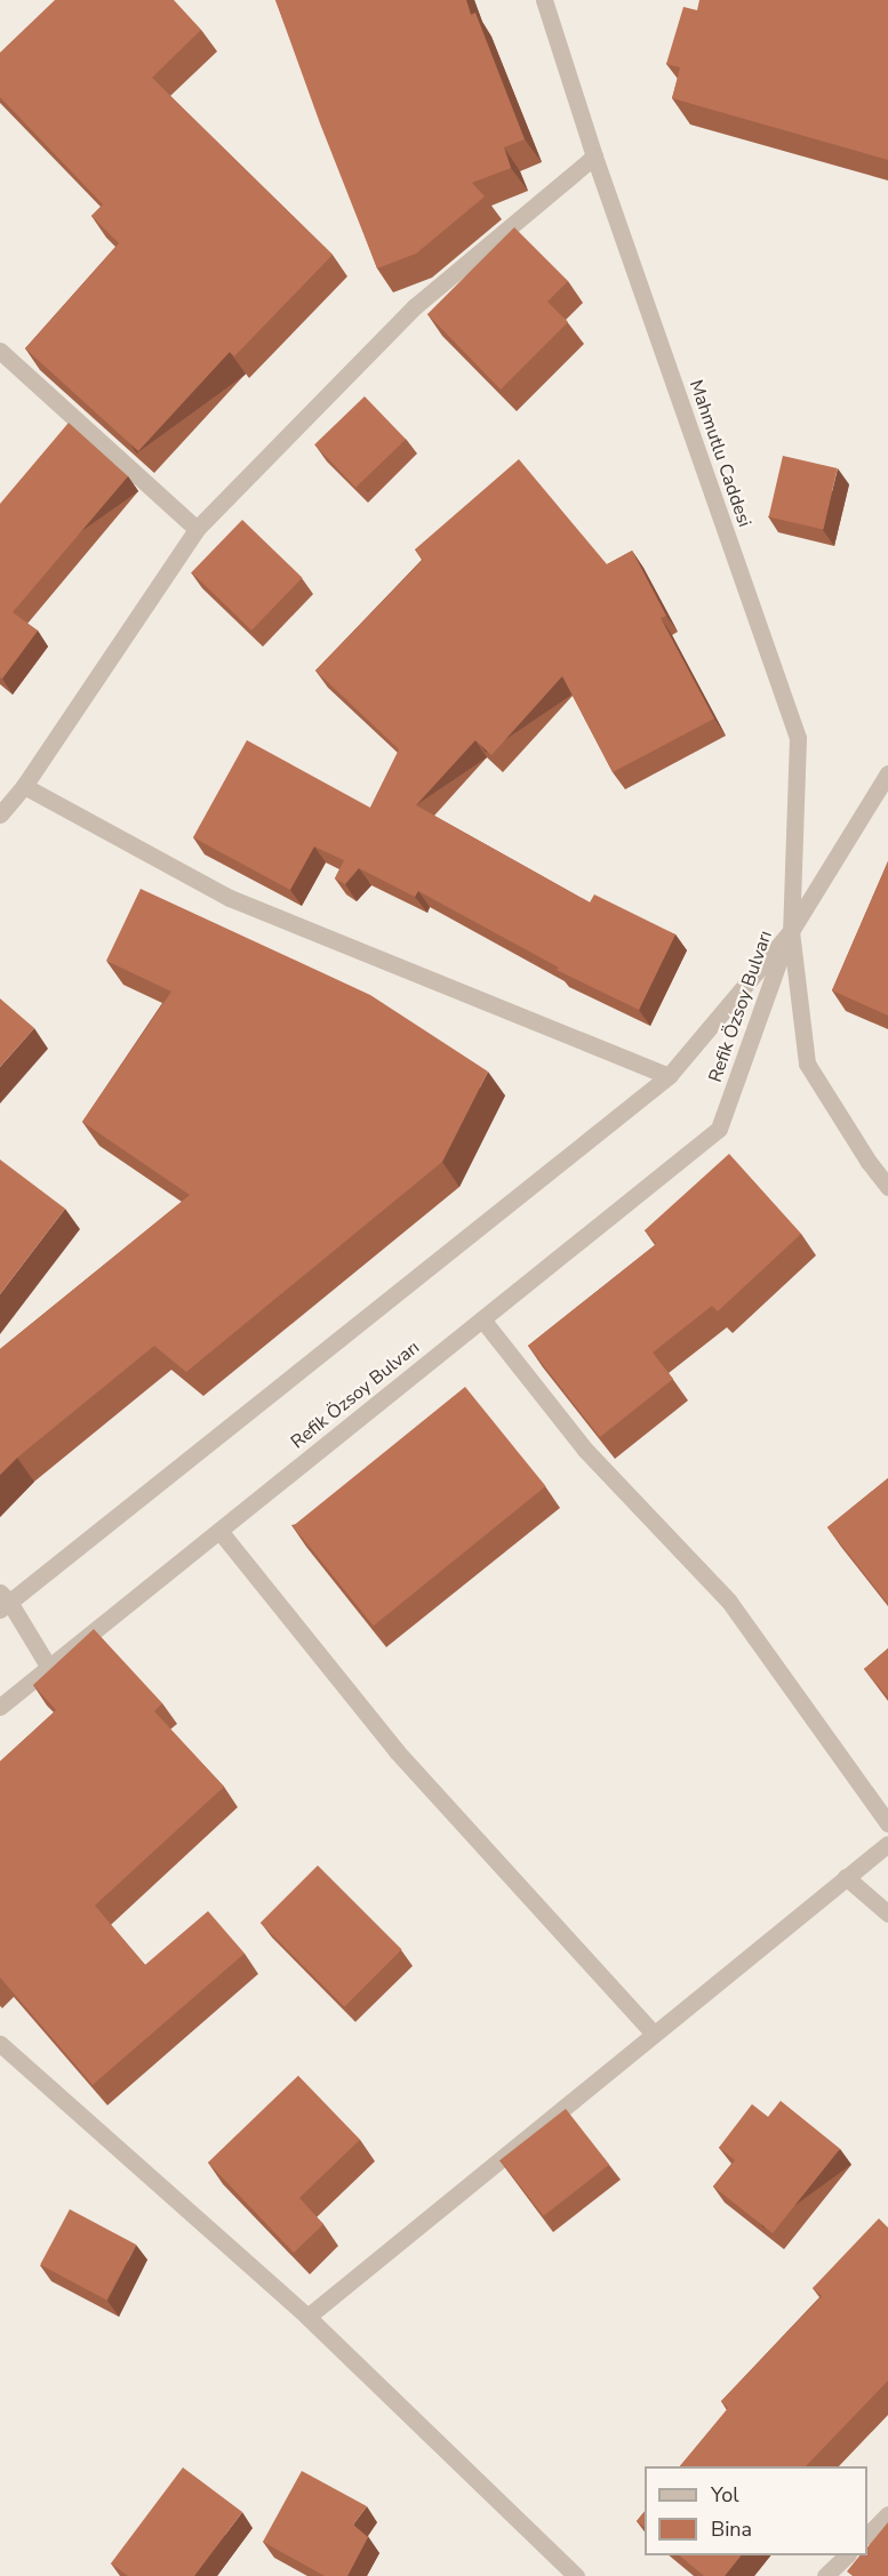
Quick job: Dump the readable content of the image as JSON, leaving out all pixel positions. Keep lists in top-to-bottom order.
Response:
{
  "streets": {
    "street": ["Mahmutlu Caddesi", "Refik Özsoy Bulvarı"]
  },
  "crossings": [
    ["Mahmutlu Caddesi", "Refik Özsoy Bulvarı"]
  ],
  "legend": ["Yol", "Bina"]
}
